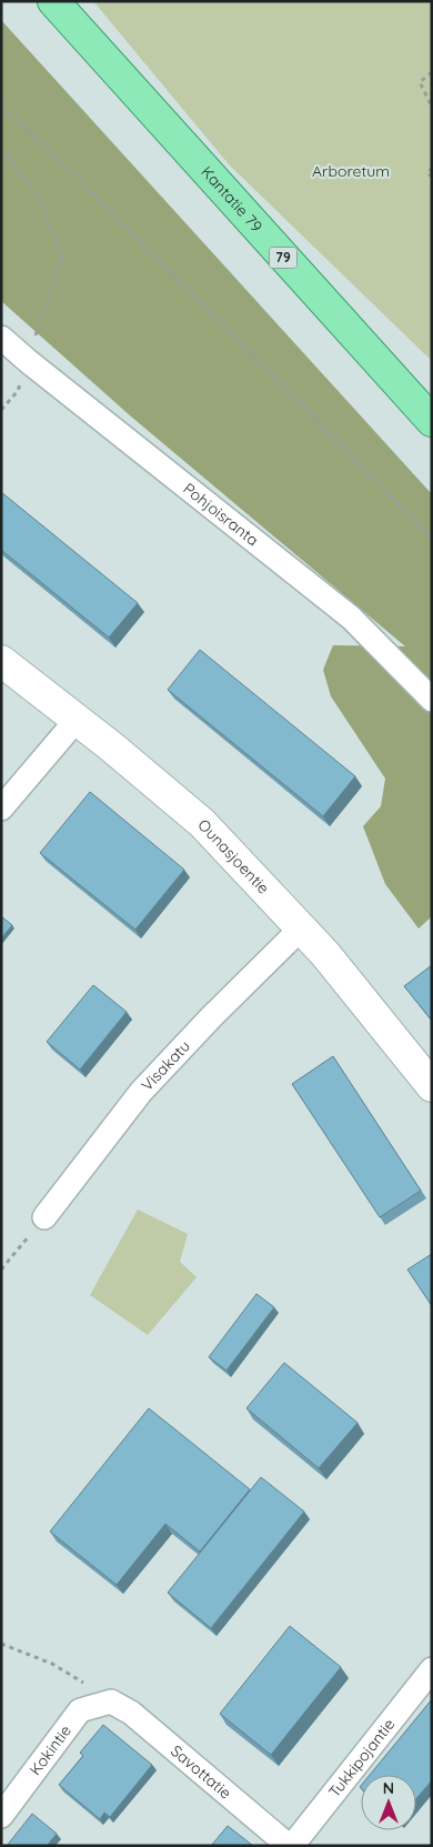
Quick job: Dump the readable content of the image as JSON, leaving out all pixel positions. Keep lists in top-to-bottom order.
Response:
{
  "streets": {
    "main road": ["Kantatie 79", "79"],
    "street": [
      "Pohjoisranta",
      "Ounasjoentie",
      "Visakatu",
      "Kokintie",
      "Tukkipojantie",
      "Savottatie"
    ]
  },
  "crossings": [
    ["Ounasjoentie", "Visakatu"],
    ["Kokintie", "Savottatie"],
    ["Tukkipojantie", "Savottatie"]
  ],
  "parks": ["Arboretum"],
  "north": "top"
}
